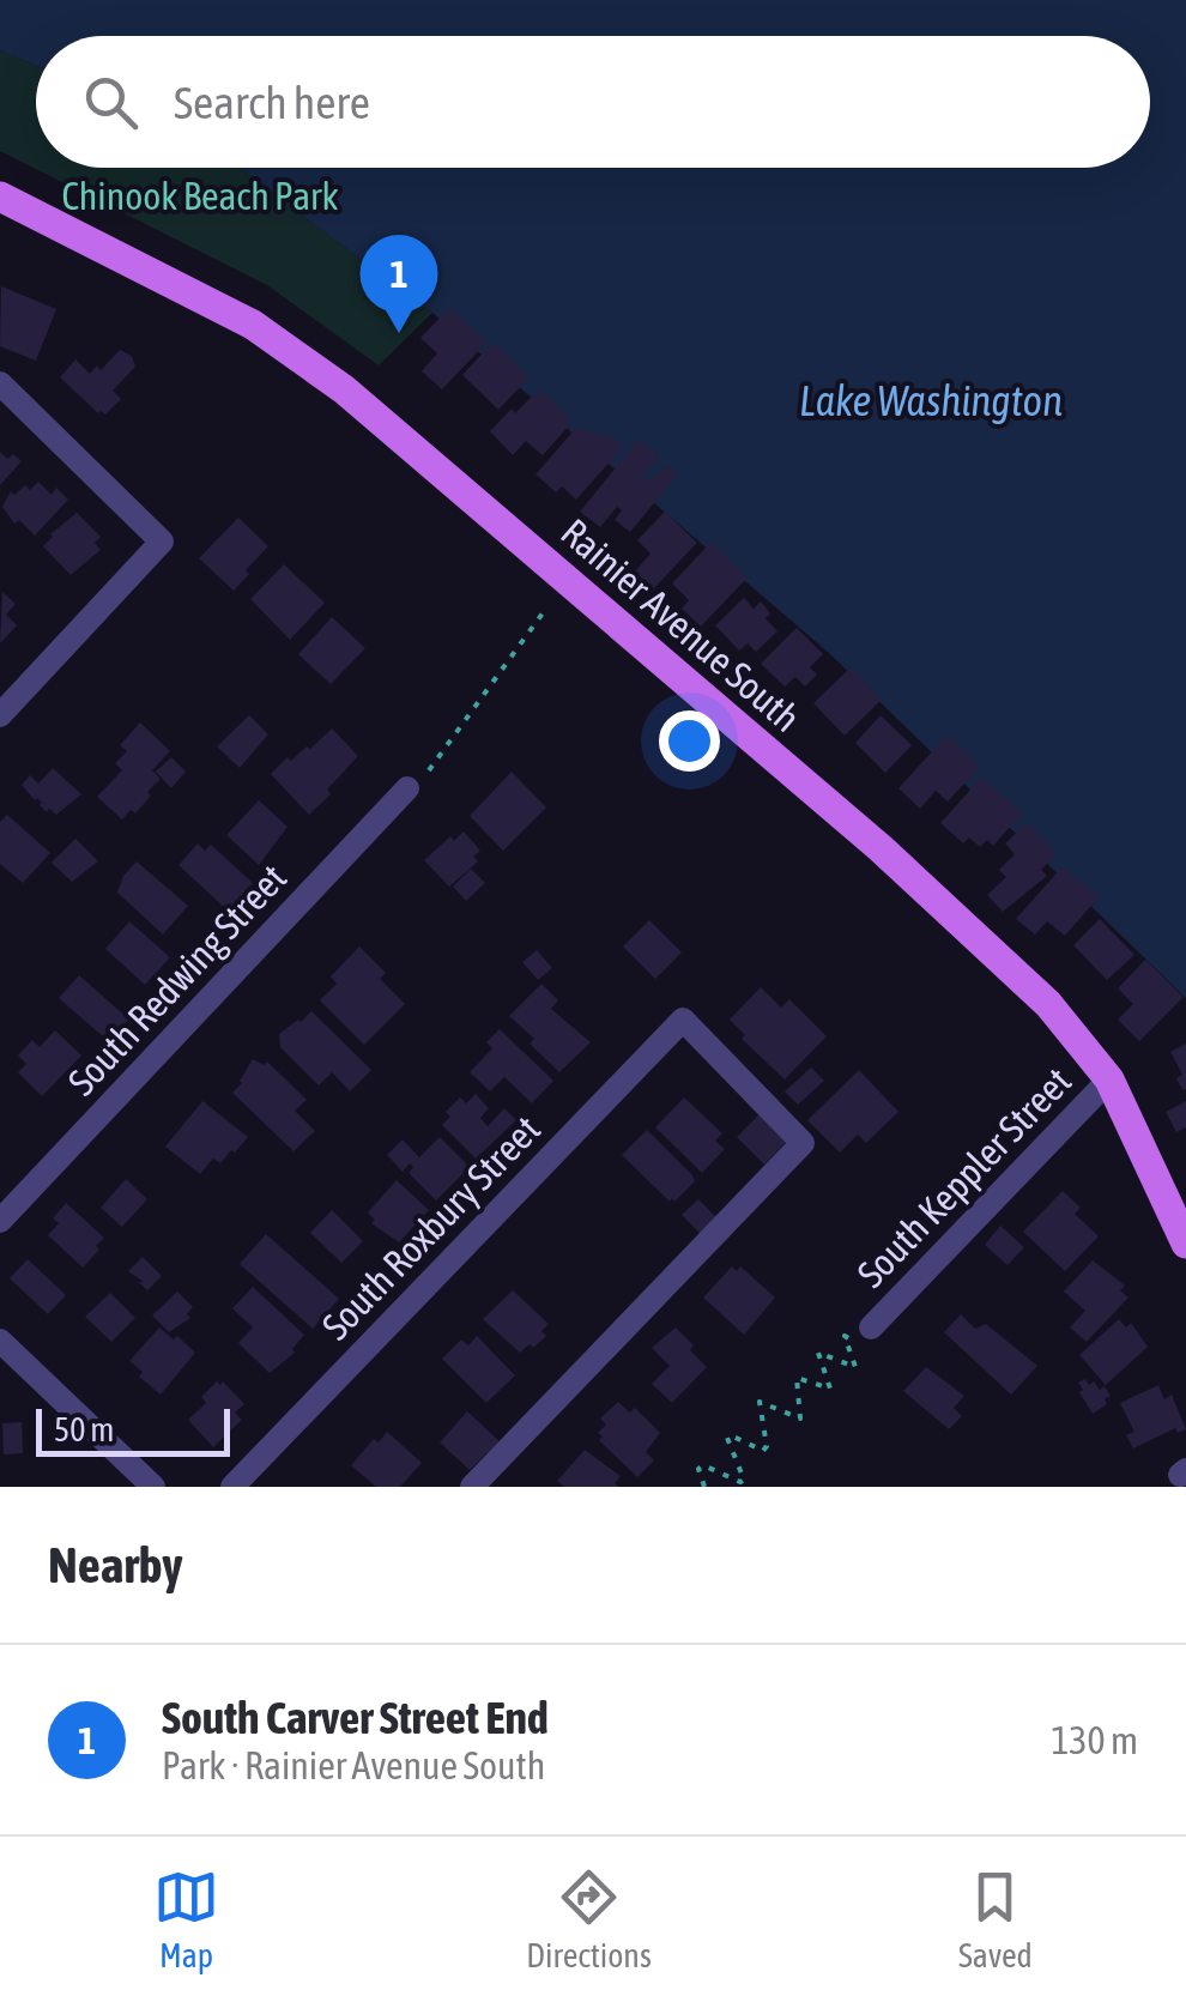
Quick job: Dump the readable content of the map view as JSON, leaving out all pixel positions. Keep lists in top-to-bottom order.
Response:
{
  "streets": {
    "main road": ["Rainier Avenue South"],
    "street": ["South Redwing Street", "South Keppler Street", "South Roxbury Street"]
  },
  "crossings": [
    ["Rainier Avenue South", "South Keppler Street"]
  ],
  "water": ["Lake Washington"],
  "parks": ["Chinook Beach Park"],
  "scale_bar": "50 m",
  "page": {
    "search": "Search here",
    "pins": "1",
    "scale": "50 m",
    "heading": "Nearby",
    "list": [
      {
        "mark": "1",
        "name": "South Carver Street End",
        "note": "Park · Rainier Avenue South",
        "value": "130 m"
      }
    ],
    "nav": ["Map", "Directions", "Saved"]
  }
}
